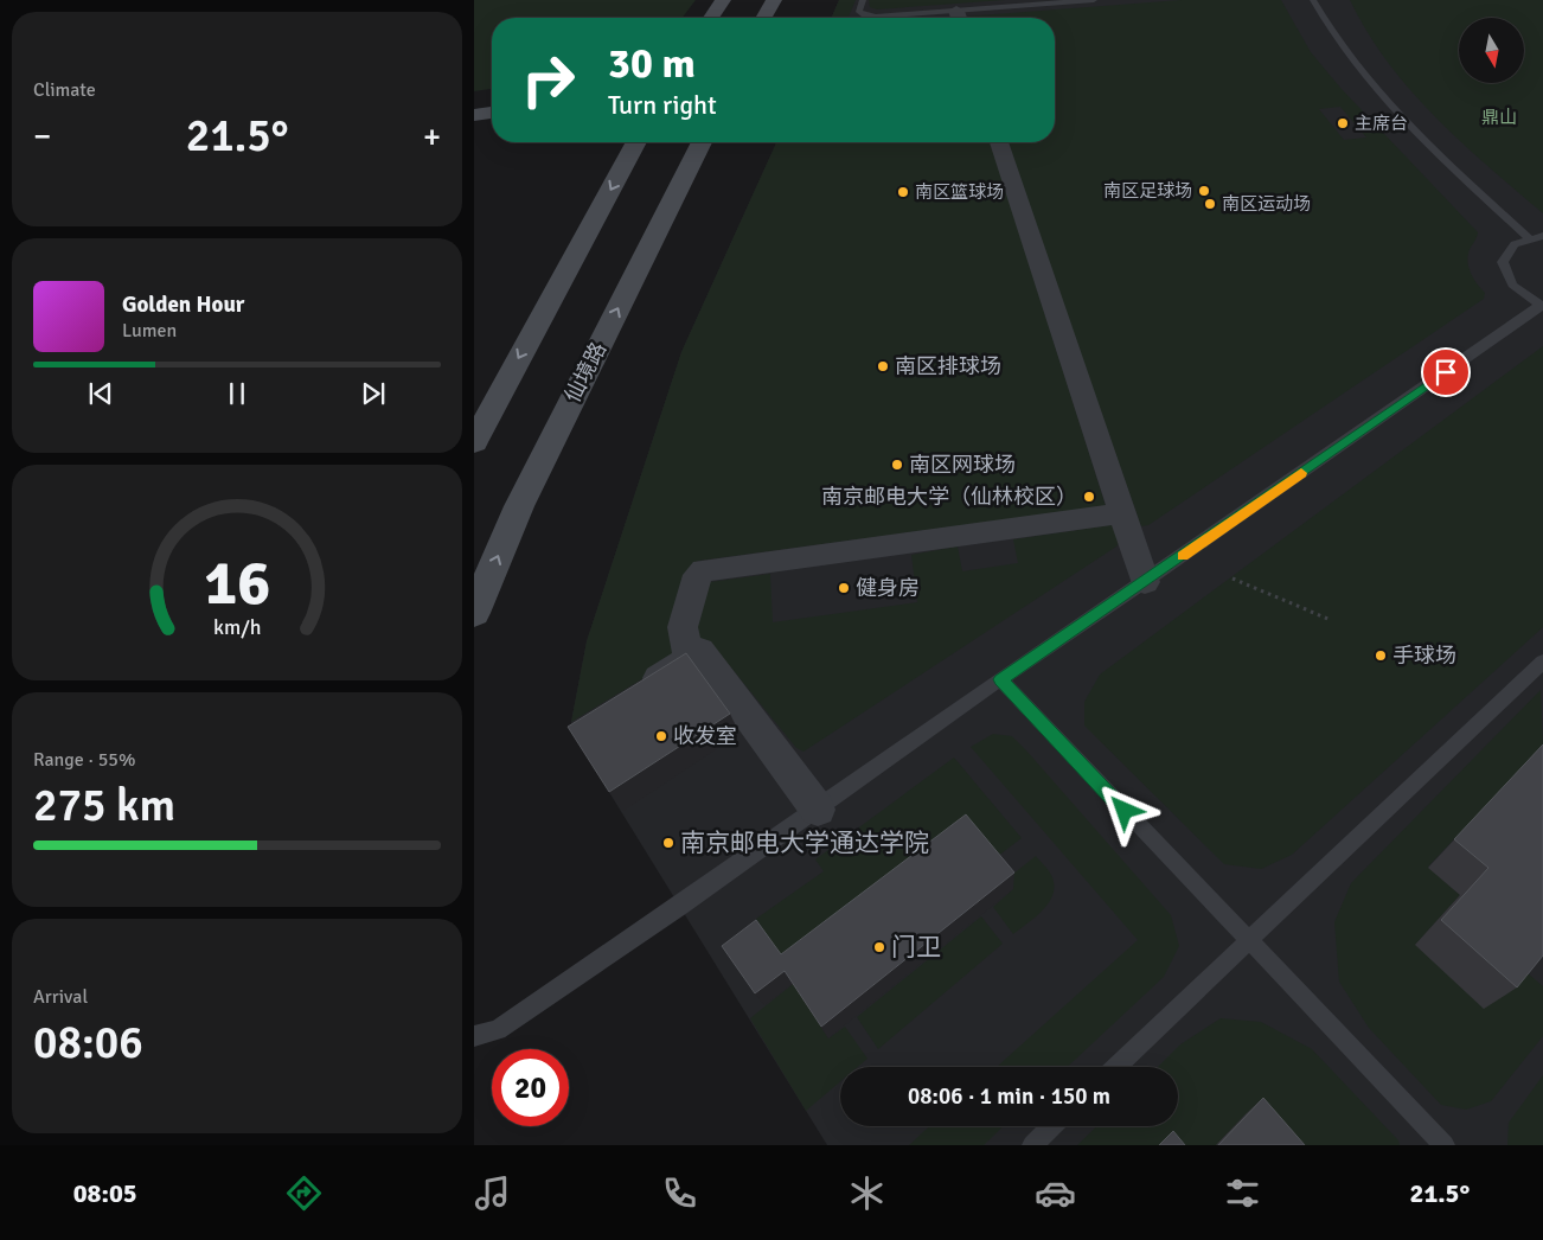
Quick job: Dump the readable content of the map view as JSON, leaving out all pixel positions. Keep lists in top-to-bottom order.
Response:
{
  "streets": {
    "main road": ["仙境路"]
  },
  "parks": ["鼎山"],
  "places": [
    "主席台",
    "南区足球场",
    "南区篮球场",
    "南区运动场",
    "南区排球场",
    "南区网球场",
    "南京邮电大学（仙林校区）",
    "健身房",
    "手球场",
    "收发室",
    "南京邮电大学通达学院",
    "门卫"
  ],
  "north": "bottom",
  "page": {
    "tile": [
      "Climate",
      ["Range · 55%", "275 km"],
      ["Arrival", "08:06"]
    ],
    "turn": ["30 m", "Turn right"],
    "heat": ["−", "21.5°", "+"],
    "song": ["Golden Hour", "Lumen"],
    "limit": "20",
    "trip": "08:06 · 1 min · 150 m",
    "tabs": ["08:05", "21.5°"],
    "gauge": ["16", "km/h"]
  }
}
